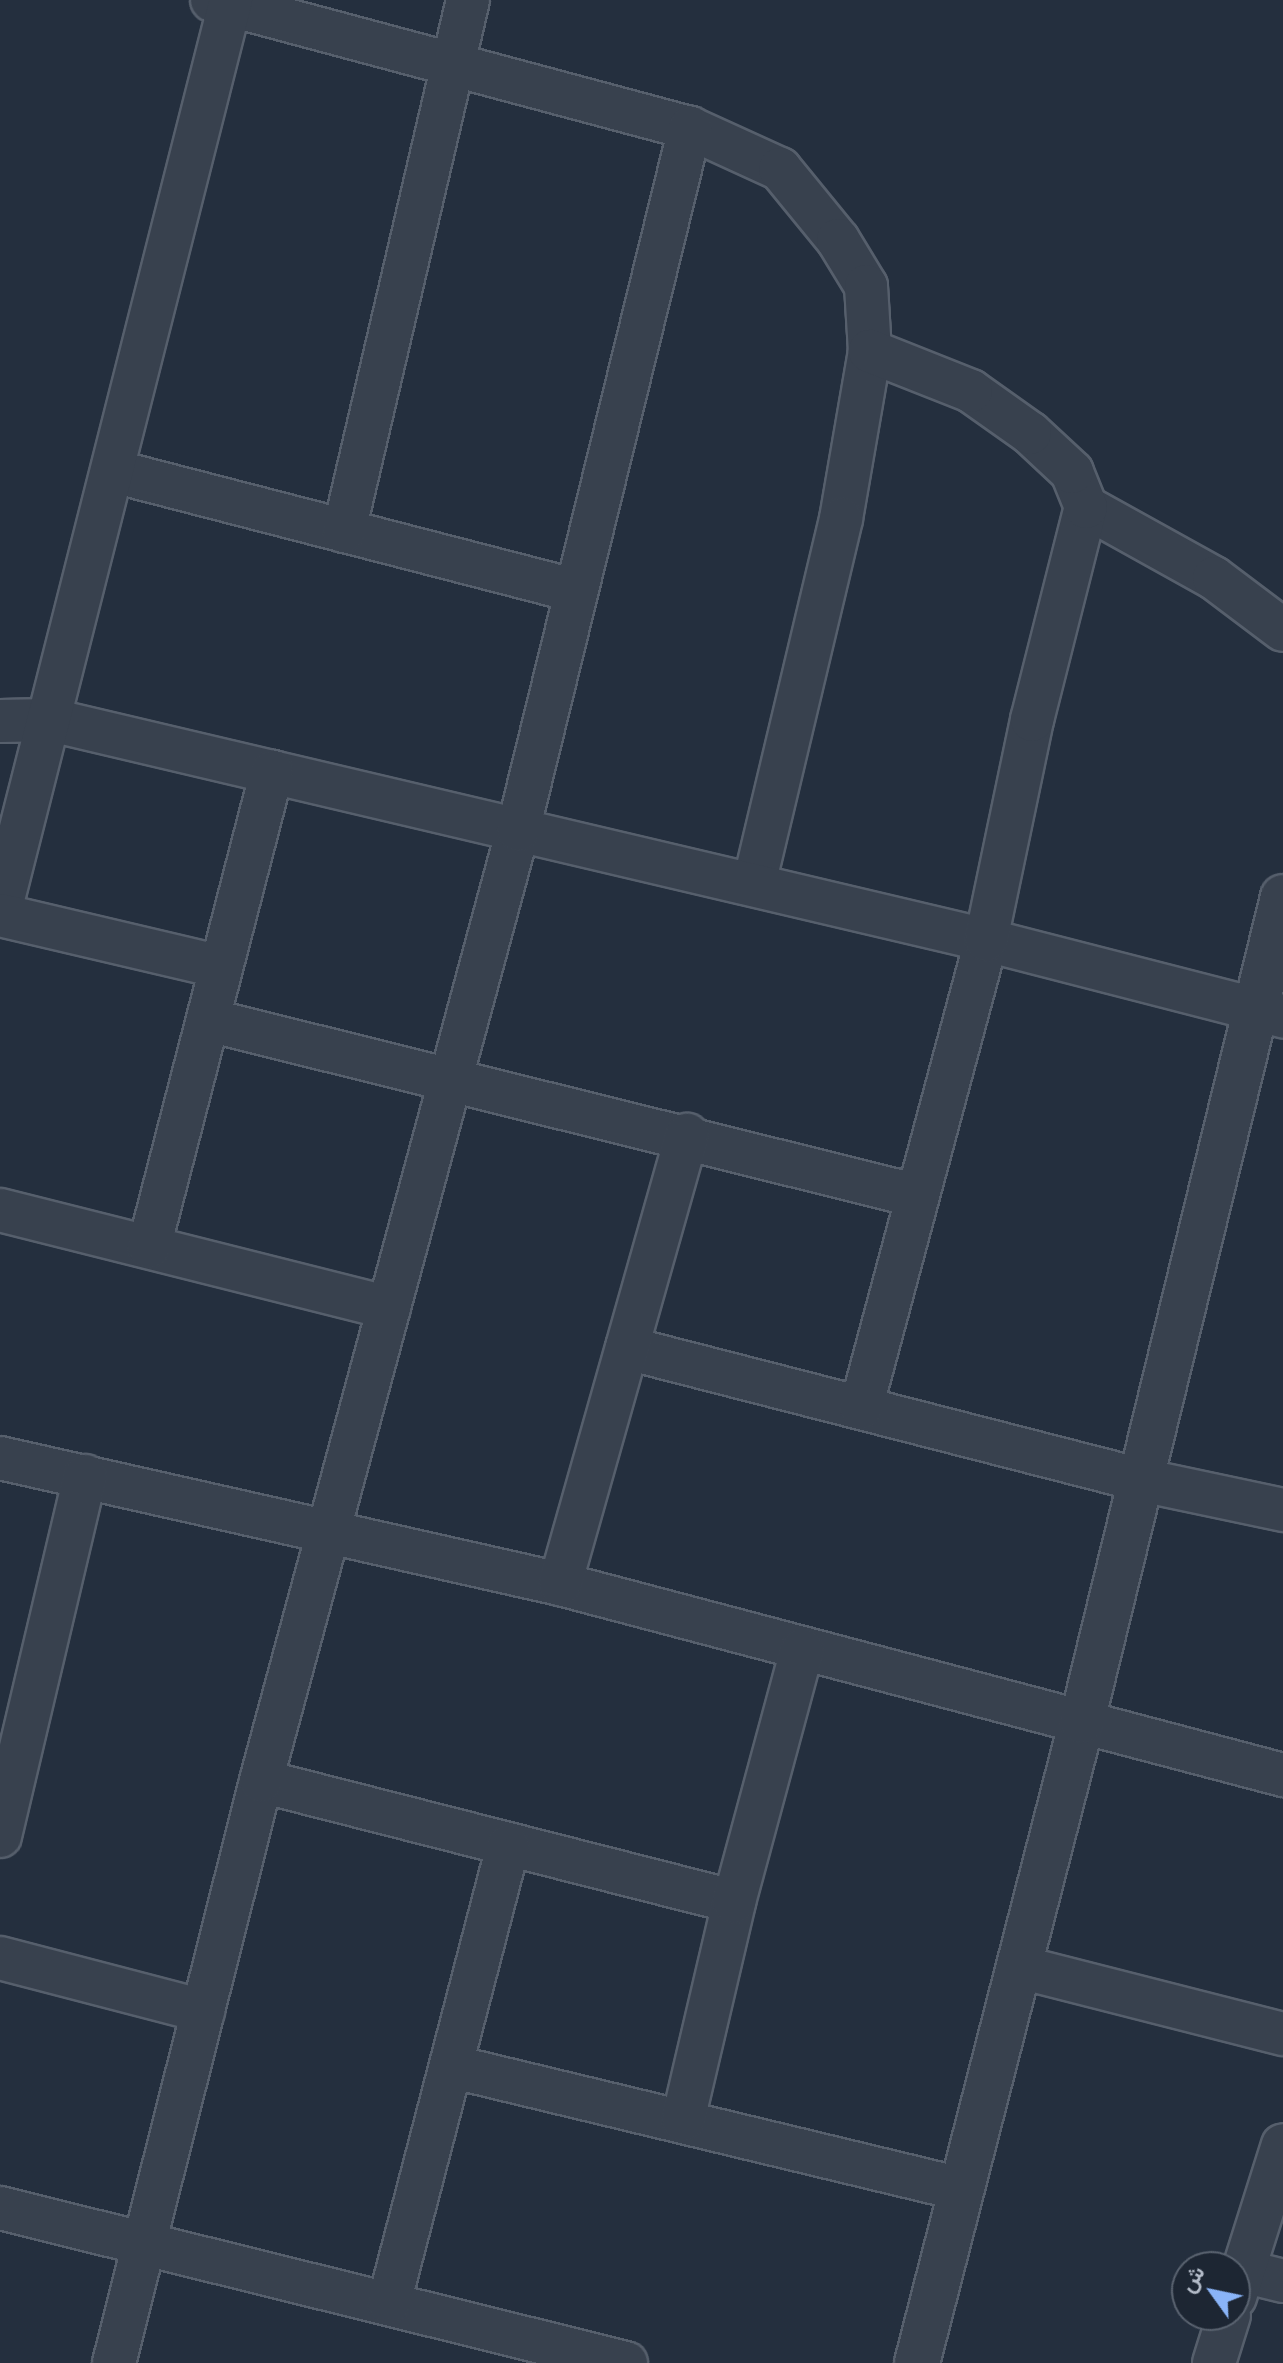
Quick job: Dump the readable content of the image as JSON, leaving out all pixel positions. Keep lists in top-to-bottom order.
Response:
{
  "north": "top left"
}
